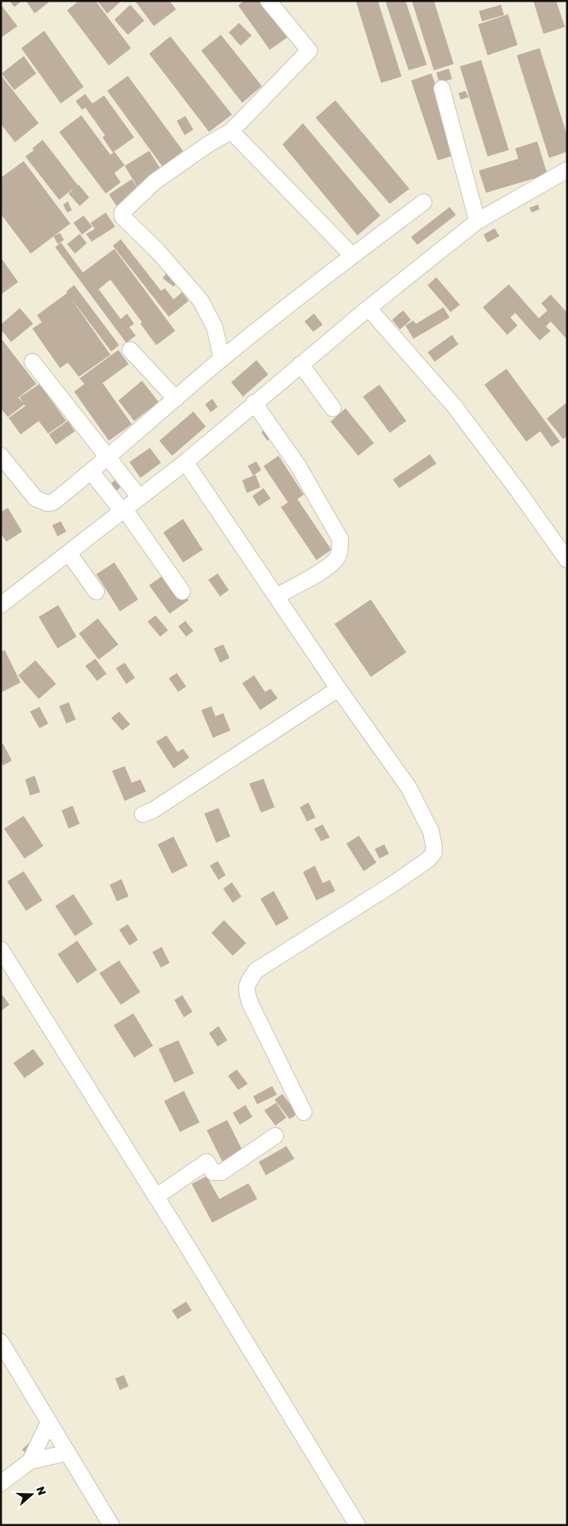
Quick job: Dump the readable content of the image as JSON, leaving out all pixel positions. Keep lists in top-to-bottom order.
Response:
{
  "north": "right"
}
